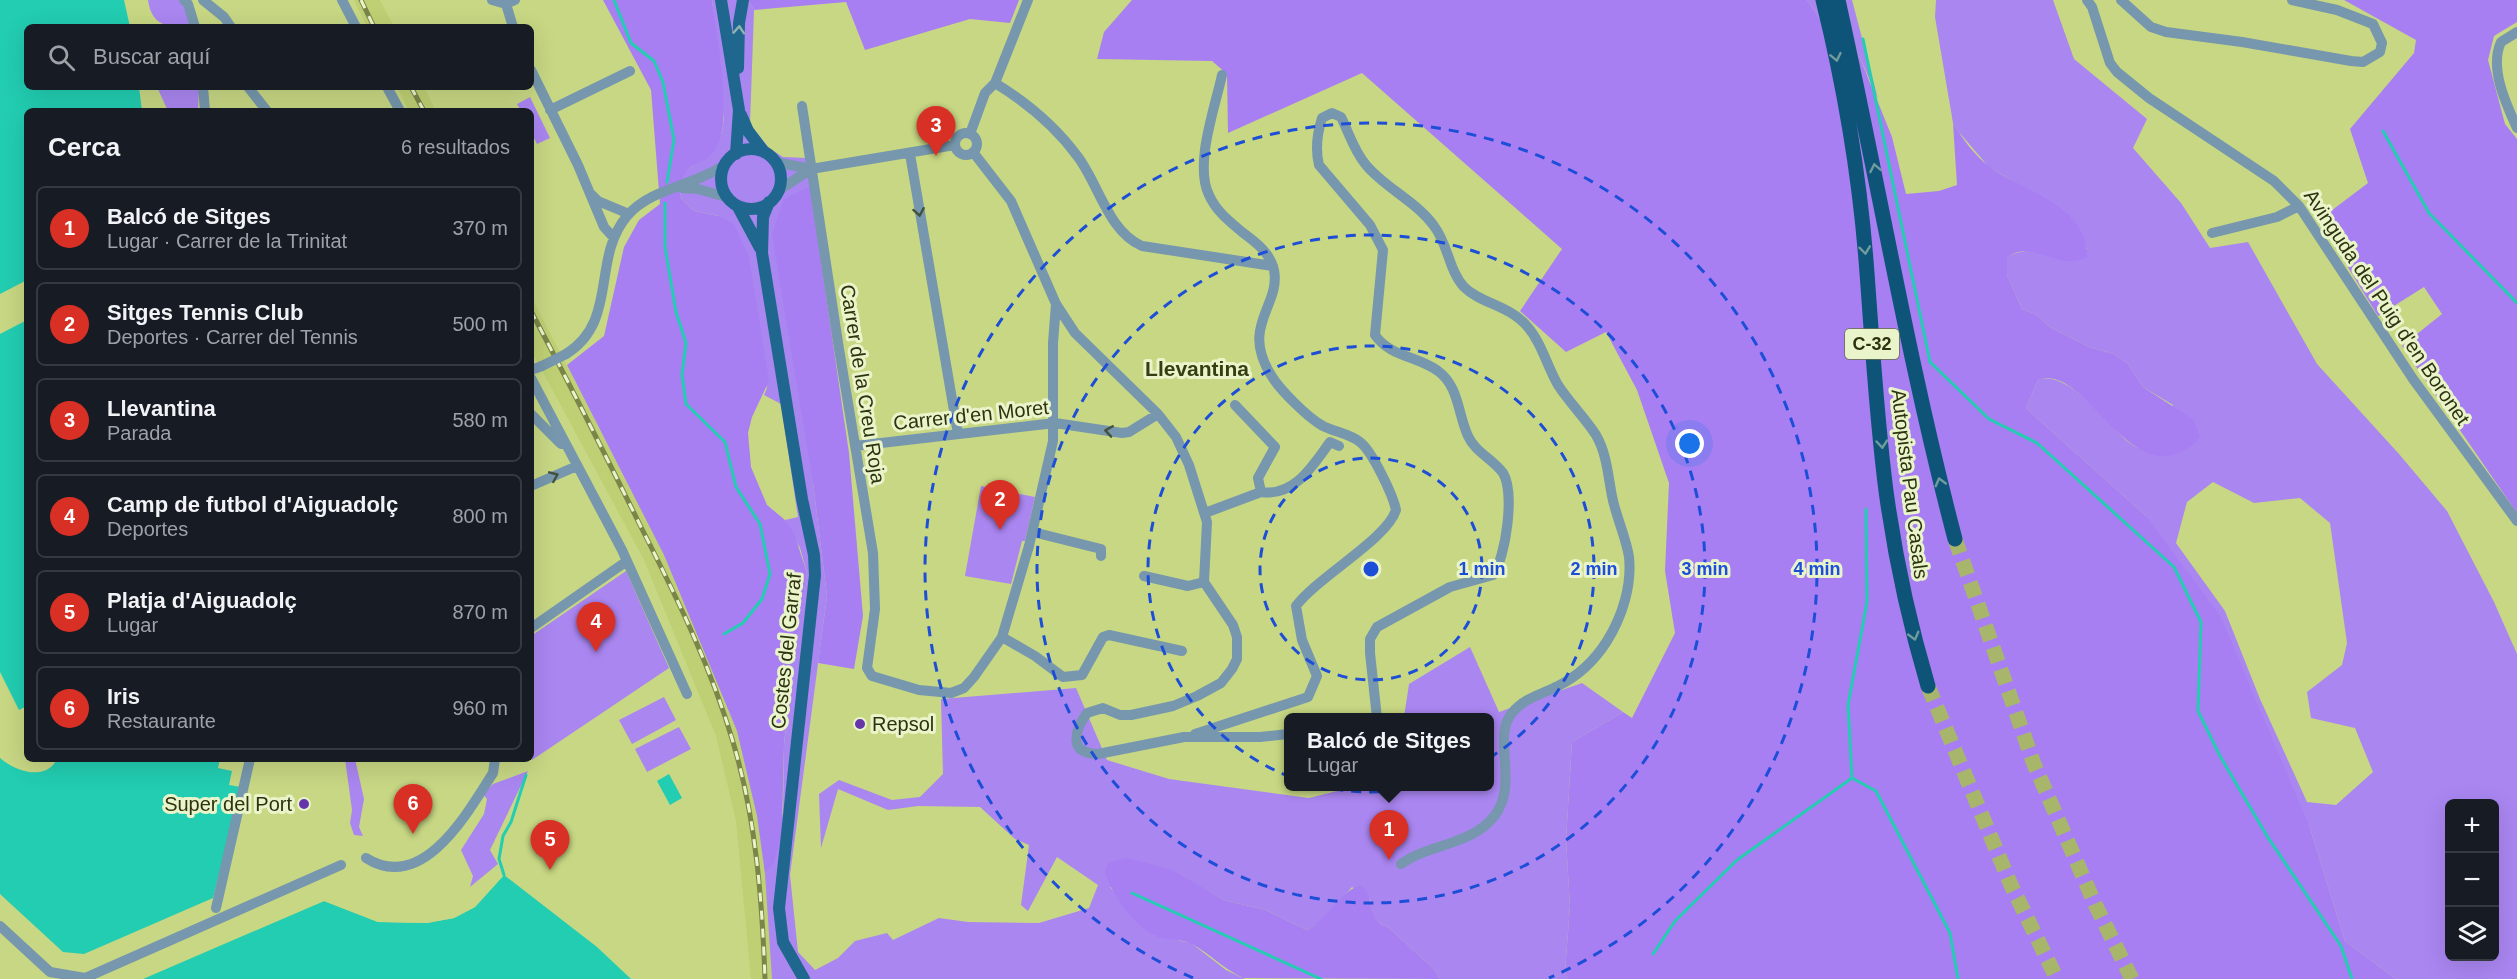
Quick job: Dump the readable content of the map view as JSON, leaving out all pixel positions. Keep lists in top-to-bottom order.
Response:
{
  "streets": {
    "highway": ["C-32", "Autopista Pau Casals"],
    "main road": ["Costes del Garraf"],
    "street": ["Avinguda del Puig d'en Boronet", "Carrer de la Creu Roja", "Carrer d'en Moret"]
  },
  "crossings": [
    ["Carrer de la Creu Roja", "Carrer d'en Moret"]
  ],
  "districts": ["Llevantina"],
  "places": ["Repsol", "Super del Port"],
  "page": {
    "search": "Buscar aquí",
    "pins": [
      "3",
      "2",
      "4",
      "6",
      "1",
      "5"
    ],
    "heading": ["Cerca", "6 resultados"],
    "list": [
      {
        "mark": "1",
        "name": "Balcó de Sitges",
        "note": "Lugar · Carrer de la Trinitat",
        "value": "370 m"
      },
      {
        "mark": "2",
        "name": "Sitges Tennis Club",
        "note": "Deportes · Carrer del Tennis",
        "value": "500 m"
      },
      {
        "mark": "3",
        "name": "Llevantina",
        "note": "Parada",
        "value": "580 m"
      },
      {
        "mark": "4",
        "name": "Camp de futbol d'Aiguadolç",
        "note": "Deportes",
        "value": "800 m"
      },
      {
        "mark": "5",
        "name": "Platja d'Aiguadolç",
        "note": "Lugar",
        "value": "870 m"
      },
      {
        "mark": "6",
        "name": "Iris",
        "note": "Restaurante",
        "value": "960 m"
      }
    ],
    "popup": ["Balcó de Sitges", "Lugar"],
    "map_buttons": ["+", "−"]
  },
  "rings": [
    "1 min",
    "2 min",
    "3 min",
    "4 min"
  ]
}
